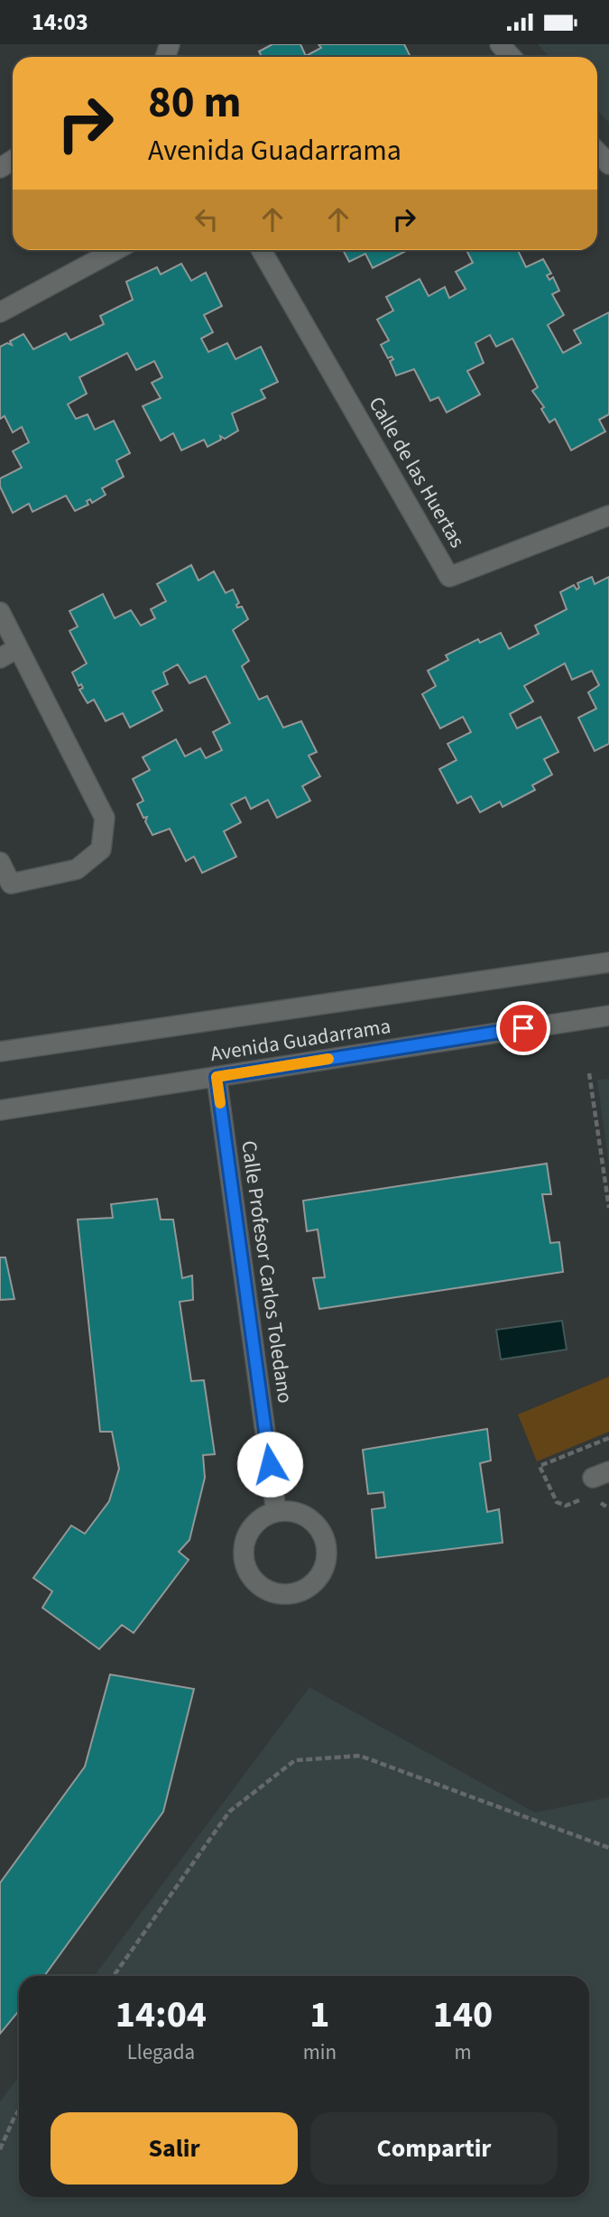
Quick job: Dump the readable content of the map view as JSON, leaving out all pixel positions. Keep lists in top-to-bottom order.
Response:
{
  "streets": {
    "street": ["Calle de las Huertas", "Avenida Guadarrama", "Calle Profesor Carlos Toledano"]
  },
  "crossings": [
    ["Avenida Guadarrama", "Calle Profesor Carlos Toledano"]
  ],
  "page": {
    "status": "14:03",
    "turn": ["80 m", "Avenida Guadarrama"],
    "eta": [
      "14:04",
      "Llegada",
      "1",
      "min",
      "140",
      "m"
    ],
    "buttons": ["Salir", "Compartir"]
  }
}
